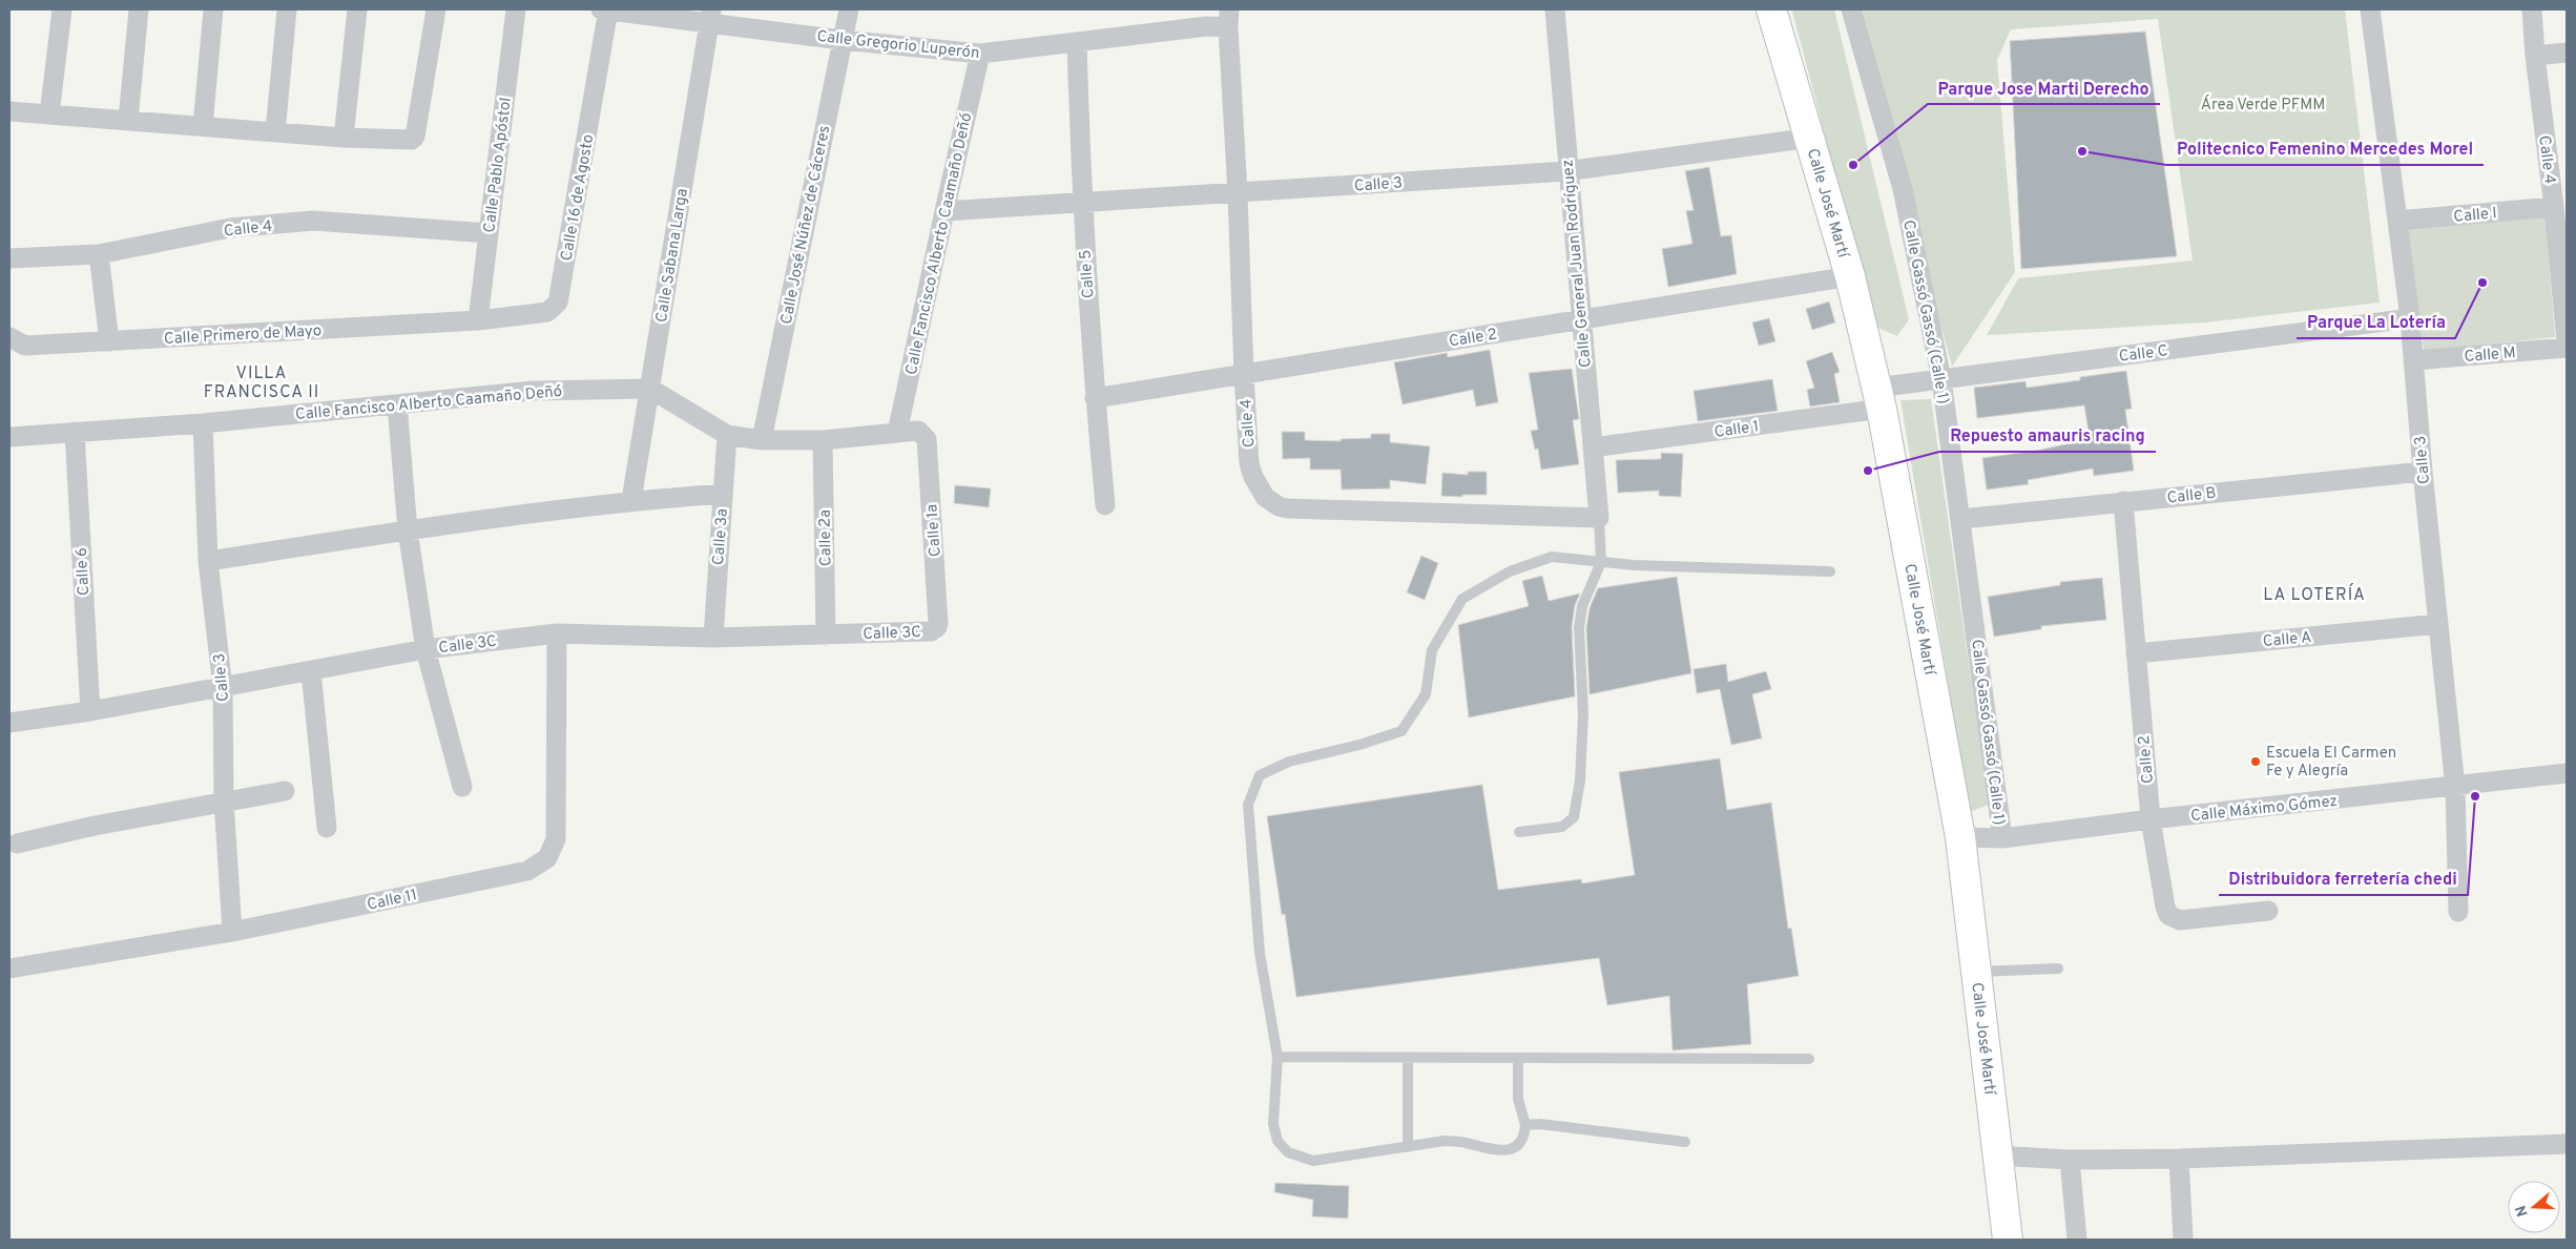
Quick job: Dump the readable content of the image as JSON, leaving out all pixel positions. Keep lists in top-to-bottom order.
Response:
{
  "streets": {
    "main road": ["Calle José Martí"],
    "street": [
      "Calle Gregorio Luperón",
      "Calle 4",
      "Calle Pablo Apóstol",
      "Calle 3",
      "Calle 16 de Agosto",
      "Calle I",
      "Calle José Núñez de Cáceres",
      "Calle Fancisco Alberto Caamaño Deñó",
      "Calle Sabana Larga",
      "Calle General Juan Rodríguez",
      "Calle 5",
      "Calle Gassó Gassó (Calle 1)",
      "Calle Primero de Mayo",
      "Calle 2",
      "Calle C",
      "Calle M",
      "Calle 1",
      "Calle B",
      "Calle 1a",
      "Calle 3a",
      "Calle 2a",
      "Calle 6",
      "Calle 3C",
      "Calle A",
      "Calle Máximo Gómez",
      "Calle 11"
    ]
  },
  "crossings": [
    ["Calle Gregorio Luperón", "Calle 4"],
    ["Calle Gregorio Luperón", "Calle 16 de Agosto"],
    ["Calle Gregorio Luperón", "Calle José Núñez de Cáceres"],
    ["Calle Gregorio Luperón", "Calle Fancisco Alberto Caamaño Deñó"],
    ["Calle Gregorio Luperón", "Calle Sabana Larga"],
    ["Calle Gregorio Luperón", "Calle 5"],
    ["Calle 4", "Calle Pablo Apóstol"],
    ["Calle 4", "Calle 3"],
    ["Calle 4", "Calle I"],
    ["Calle 4", "Calle General Juan Rodríguez"],
    ["Calle 4", "Calle 2"],
    ["Calle Pablo Apóstol", "Calle 16 de Agosto"],
    ["Calle Pablo Apóstol", "Calle Primero de Mayo"],
    ["Calle 3", "Calle José Martí"],
    ["Calle 3", "Calle I"],
    ["Calle 3", "Calle Fancisco Alberto Caamaño Deñó"],
    ["Calle 3", "Calle General Juan Rodríguez"],
    ["Calle 3", "Calle 5"],
    ["Calle 3", "Calle C"],
    ["Calle 3", "Calle M"],
    ["Calle 3", "Calle B"],
    ["Calle 3", "Calle 3C"],
    ["Calle 3", "Calle A"],
    ["Calle 3", "Calle Máximo Gómez"],
    ["Calle 3", "Calle 11"],
    ["Calle 16 de Agosto", "Calle Primero de Mayo"],
    ["Calle José Martí", "Calle 2"],
    ["Calle José Martí", "Calle C"],
    ["Calle José Martí", "Calle 1"],
    ["Calle José Martí", "Calle Máximo Gómez"],
    ["Calle Fancisco Alberto Caamaño Deñó", "Calle Sabana Larga"],
    ["Calle Fancisco Alberto Caamaño Deñó", "Calle 1a"],
    ["Calle Fancisco Alberto Caamaño Deñó", "Calle 6"],
    ["Calle General Juan Rodríguez", "Calle 2"],
    ["Calle General Juan Rodríguez", "Calle 1"],
    ["Calle 5", "Calle 2"],
    ["Calle Gassó Gassó (Calle 1)", "Calle C"],
    ["Calle Gassó Gassó (Calle 1)", "Calle B"],
    ["Calle Gassó Gassó (Calle 1)", "Calle Máximo Gómez"],
    ["Calle 2", "Calle B"],
    ["Calle 2", "Calle A"],
    ["Calle 2", "Calle Máximo Gómez"],
    ["Calle C", "Calle 1"],
    ["Calle 1a", "Calle 3C"],
    ["Calle 3a", "Calle 3C"],
    ["Calle 2a", "Calle 3C"],
    ["Calle 6", "Calle 3C"],
    ["Calle 3C", "Calle 11"]
  ],
  "districts": ["VILLA FRANCISCA II", "LA LOTERÍA"],
  "parks": ["Área Verde PFMM"],
  "places": [
    "Politecnico Femenino Mercedes Morel",
    "Parque Jose Marti Derecho",
    "Parque La Lotería",
    "Repuesto amauris racing",
    "Escuela El Carmen Fe y Alegría",
    "Distribuidora ferretería chedi"
  ],
  "north": "left"
}
